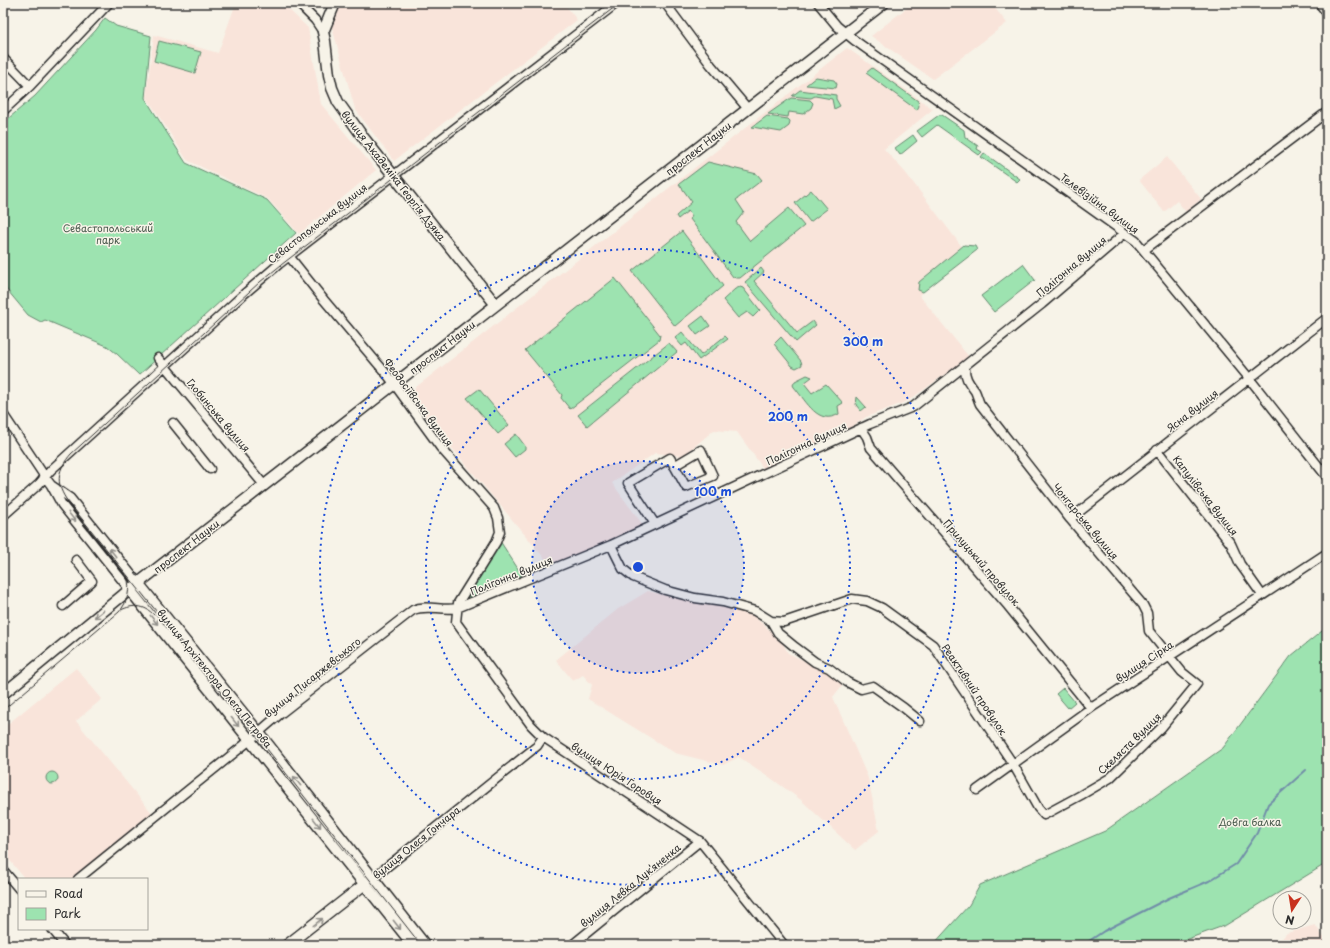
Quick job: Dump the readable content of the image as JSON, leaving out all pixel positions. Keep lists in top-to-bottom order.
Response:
{
  "streets": {
    "main road": [
      "проспект Науки",
      "вулиця Академіка Георгія Дзяка",
      "вулиця Архітектора Олега Петрова",
      "вулиця Олеся Гончара"
    ],
    "street": [
      "Телевізійна вулиця",
      "Севастопольська вулиця",
      "Полігонна вулиця",
      "Феодосіївська вулиця",
      "Ясна вулиця",
      "Глобинська вулиця",
      "Капулівська вулиця",
      "Чонгарська вулиця",
      "Прилуцький провулок",
      "вулиця Сірка",
      "вулиця Писаржевського",
      "Реактивний провулок",
      "Скеляста вулиця",
      "вулиця Юрія Горовця",
      "вулиця Левка Лукʼяненка"
    ]
  },
  "crossings": [
    ["проспект Науки", "вулиця Академіка Георгія Дзяка"],
    ["проспект Науки", "Телевізійна вулиця"],
    ["проспект Науки", "Феодосіївська вулиця"],
    ["проспект Науки", "Глобинська вулиця"],
    ["проспект Науки", "вулиця Архітектора Олега Петрова"],
    ["вулиця Академіка Георгія Дзяка", "Севастопольська вулиця"],
    ["Телевізійна вулиця", "Полігонна вулиця"],
    ["Телевізійна вулиця", "Ясна вулиця"],
    ["Севастопольська вулиця", "Феодосіївська вулиця"],
    ["Севастопольська вулиця", "Глобинська вулиця"],
    ["Севастопольська вулиця", "вулиця Архітектора Олега Петрова"],
    ["Полігонна вулиця", "Феодосіївська вулиця"],
    ["Полігонна вулиця", "Чонгарська вулиця"],
    ["Полігонна вулиця", "Прилуцький провулок"],
    ["Полігонна вулиця", "вулиця Писаржевського"],
    ["Полігонна вулиця", "вулиця Юрія Горовця"],
    ["Феодосіївська вулиця", "вулиця Писаржевського"],
    ["Феодосіївська вулиця", "вулиця Юрія Горовця"],
    ["Ясна вулиця", "Капулівська вулиця"],
    ["Ясна вулиця", "Чонгарська вулиця"],
    ["Капулівська вулиця", "вулиця Сірка"],
    ["Чонгарська вулиця", "вулиця Сірка"],
    ["Чонгарська вулиця", "Скеляста вулиця"],
    ["Прилуцький провулок", "вулиця Сірка"],
    ["вулиця Сірка", "Реактивний провулок"],
    ["вулиця Писаржевського", "вулиця Архітектора Олега Петрова"],
    ["вулиця Писаржевського", "вулиця Юрія Горовця"],
    ["вулиця Архітектора Олега Петрова", "вулиця Олеся Гончара"],
    ["Реактивний провулок", "Скеляста вулиця"],
    ["вулиця Юрія Горовця", "вулиця Олеся Гончара"],
    ["вулиця Юрія Горовця", "вулиця Левка Лукʼяненка"]
  ],
  "parks": ["Севастопольський парк", "Довга балка"],
  "legend": ["Road", "Park"],
  "north": "bottom",
  "rings": ["300 m", "200 m", "100 m"]
}
